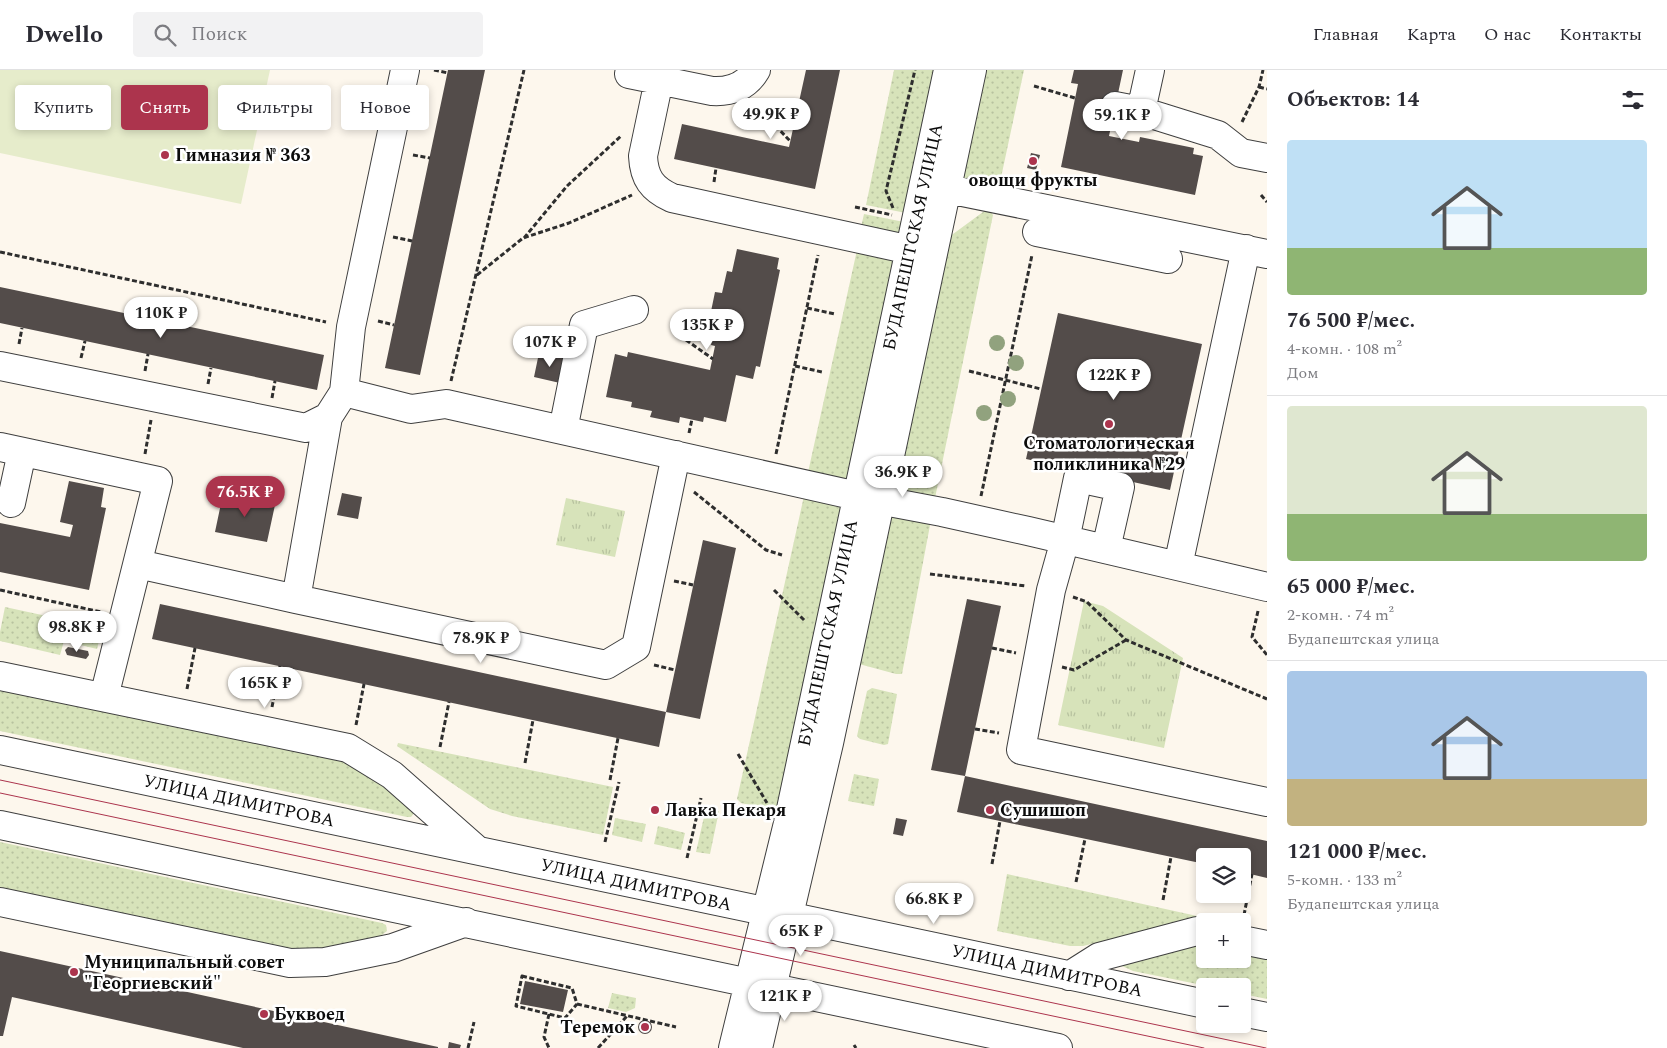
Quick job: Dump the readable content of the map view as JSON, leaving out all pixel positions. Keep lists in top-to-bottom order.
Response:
{
  "streets": {
    "street": ["БУДАПЕШТСКАЯ УЛИЦА", "УЛИЦА ДИМИТРОВА"]
  },
  "crossings": [
    ["БУДАПЕШТСКАЯ УЛИЦА", "УЛИЦА ДИМИТРОВА"]
  ],
  "places": [
    "Гимназия № 363",
    "овощи фрукты",
    "Стоматологическая поликлиника №29",
    "Лавка Пекаря",
    "Сушишоп",
    "Муниципальный совет \"Георгиевский\"",
    "Буквоед",
    "Теремок"
  ],
  "page": {
    "header": "Dwello",
    "search": "Поиск",
    "nav": [
      "Главная",
      "Карта",
      "О нас",
      "Контакты"
    ],
    "heading": "Объектов: 14",
    "chip": [
      "Купить",
      "Снять",
      "Фильтры",
      "Новое"
    ],
    "price": [
      "49.9K ₽",
      "59.1K ₽",
      "110K ₽",
      "135K ₽",
      "107K ₽",
      "122K ₽",
      "36.9K ₽",
      "76.5K ₽",
      "98.8K ₽",
      "78.9K ₽",
      "165K ₽",
      "66.8K ₽",
      "65K ₽",
      "121K ₽"
    ],
    "list": [
      {
        "name": "76 500 ₽/мес.",
        "note": "4-комн. · 108 m² · Дом"
      },
      {
        "name": "65 000 ₽/мес.",
        "note": "2-комн. · 74 m² · Будапештская улица"
      },
      {
        "name": "121 000 ₽/мес.",
        "note": "5-комн. · 133 m² · Будапештская улица"
      }
    ],
    "map_buttons": ["+", "−"]
  }
}
